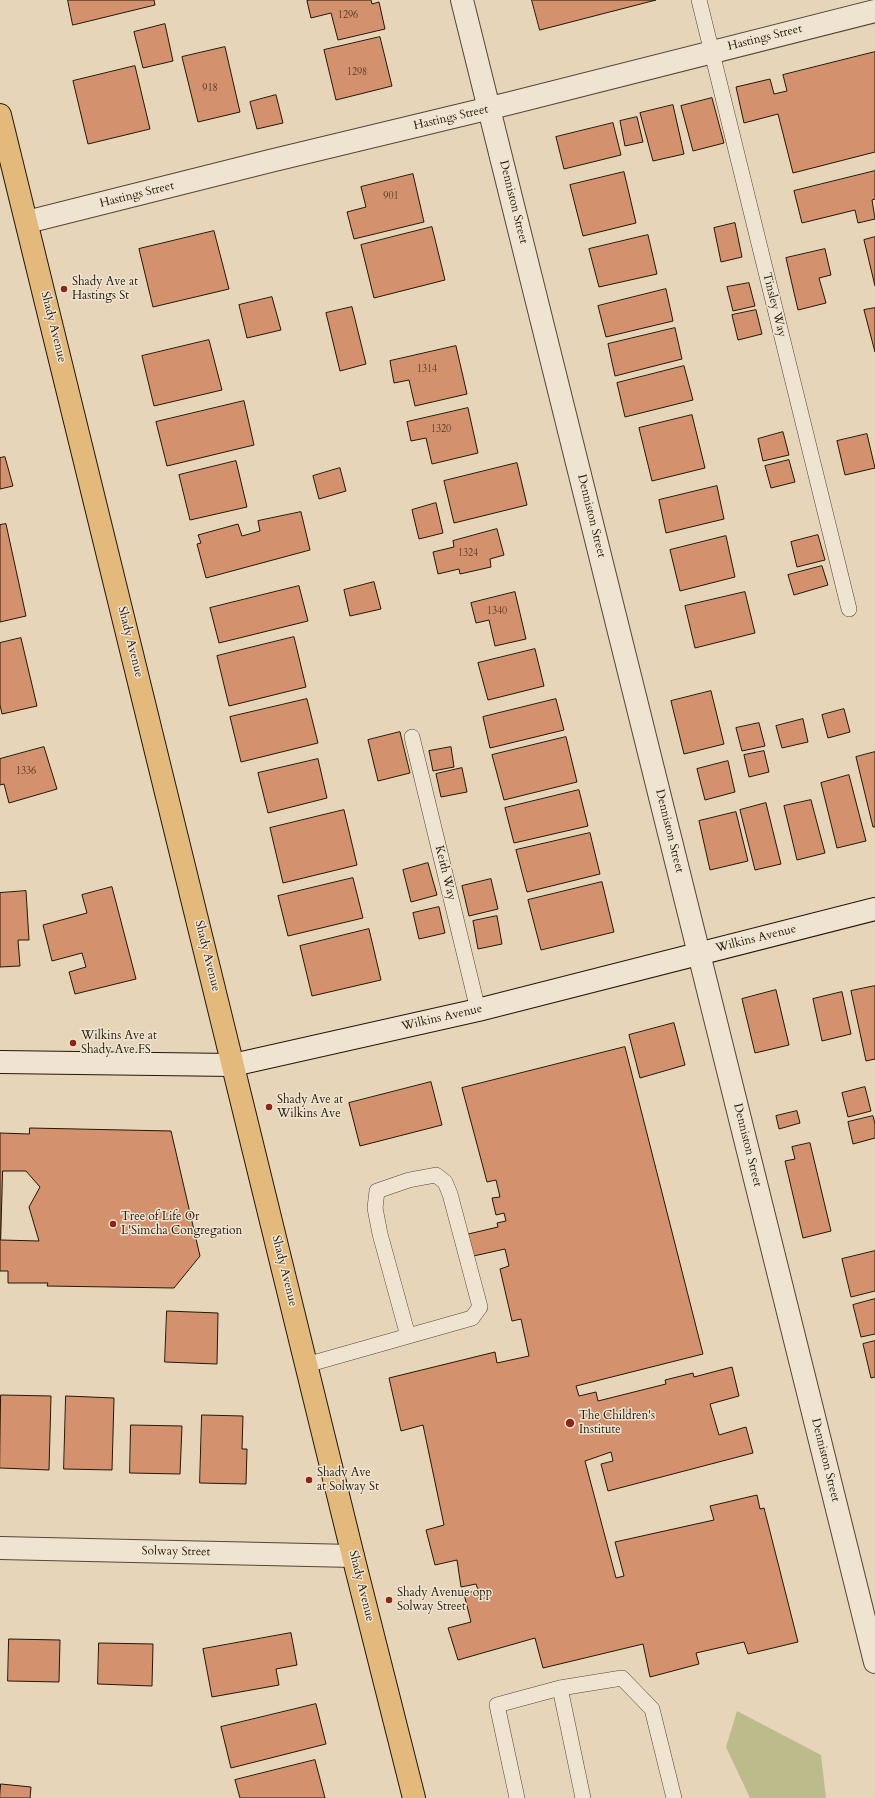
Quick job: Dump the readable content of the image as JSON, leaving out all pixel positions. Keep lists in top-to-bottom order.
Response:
{
  "streets": {
    "main road": ["Shady Avenue"],
    "street": [
      "Hastings Street",
      "Denniston Street",
      "Wilkins Avenue",
      "Solway Street"
    ],
    "lane": ["Tinsley Way", "Keith Way"]
  },
  "crossings": [
    ["Hastings Street", "Denniston Street"],
    ["Hastings Street", "Tinsley Way"],
    ["Hastings Street", "Shady Avenue"],
    ["Denniston Street", "Wilkins Avenue"],
    ["Shady Avenue", "Wilkins Avenue"],
    ["Shady Avenue", "Solway Street"],
    ["Keith Way", "Wilkins Avenue"]
  ],
  "places": [
    "Shady Ave at Hastings St",
    "Wilkins Ave at Shady Ave FS",
    "Shady Ave at Wilkins Ave",
    "Tree of Life Or L'Simcha Congregation",
    "The Children's Institute",
    "Shady Ave at Solway St",
    "Shady Avenue opp Solway Street"
  ],
  "house_numbers": [
    "1296",
    "1298",
    "918",
    "901",
    "1314",
    "1320",
    "1324",
    "1340",
    "1336"
  ]
}
